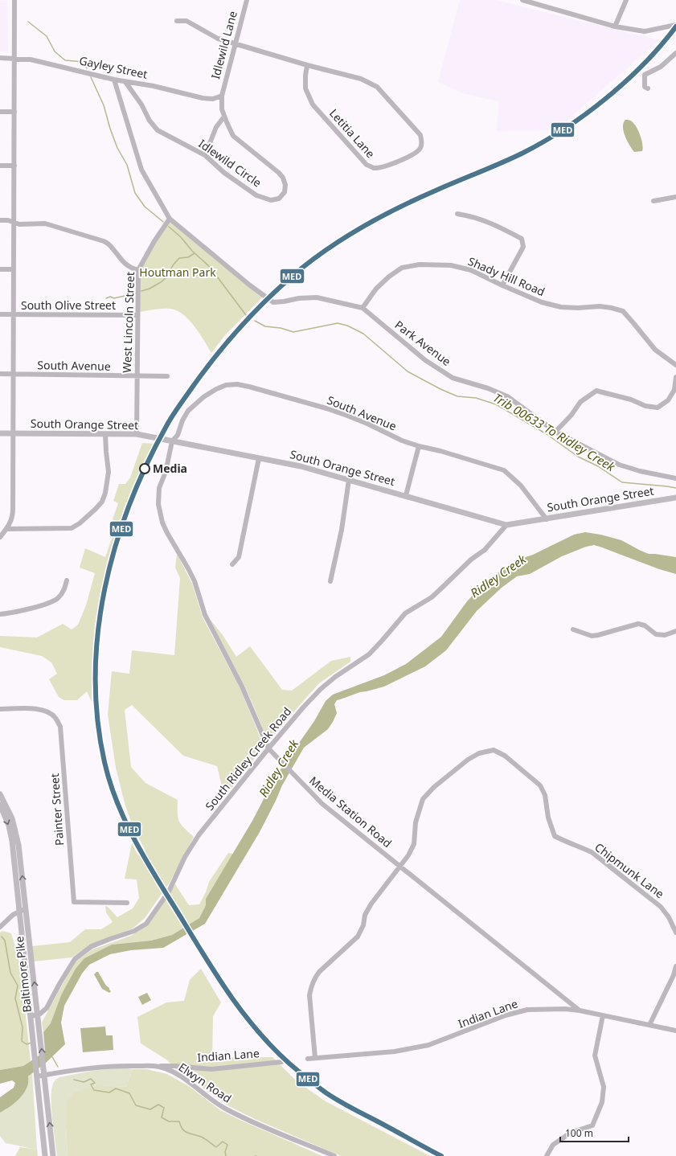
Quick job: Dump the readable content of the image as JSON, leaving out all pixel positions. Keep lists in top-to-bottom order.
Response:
{
  "streets": {
    "main road": ["South Orange Street", "Baltimore Pike"],
    "street": [
      "Idlewild Lane",
      "Gayley Street",
      "Letitia Lane",
      "Idlewild Circle",
      "Shady Hill Road",
      "South Olive Street",
      "West Lincoln Street",
      "Park Avenue",
      "South Avenue",
      "South Ridley Creek Road",
      "Painter Street",
      "Media Station Road",
      "Chipmunk Lane",
      "Indian Lane",
      "Elwyn Road"
    ]
  },
  "crossings": [
    ["Idlewild Lane", "Gayley Street"],
    ["Idlewild Lane", "Letitia Lane"],
    ["Idlewild Lane", "Idlewild Circle"],
    ["Gayley Street", "Idlewild Circle"],
    ["Shady Hill Road", "Park Avenue"],
    ["South Olive Street", "West Lincoln Street"],
    ["West Lincoln Street", "Park Avenue"],
    ["West Lincoln Street", "South Avenue"],
    ["West Lincoln Street", "South Orange Street"],
    ["South Avenue", "South Orange Street"],
    ["South Avenue", "Media Station Road"],
    ["South Orange Street", "South Ridley Creek Road"],
    ["South Orange Street", "Media Station Road"],
    ["South Ridley Creek Road", "Media Station Road"],
    ["South Ridley Creek Road", "Baltimore Pike"],
    ["Media Station Road", "Chipmunk Lane"],
    ["Media Station Road", "Indian Lane"],
    ["Chipmunk Lane", "Indian Lane"],
    ["Baltimore Pike", "Elwyn Road"],
    ["Indian Lane", "Elwyn Road"]
  ],
  "water": ["Trib 00633 To Ridley Creek", "Ridley Creek"],
  "parks": ["Houtman Park"],
  "places": ["Media"],
  "lines": ["transit line MED"],
  "scale_bar": "100 m"
}
